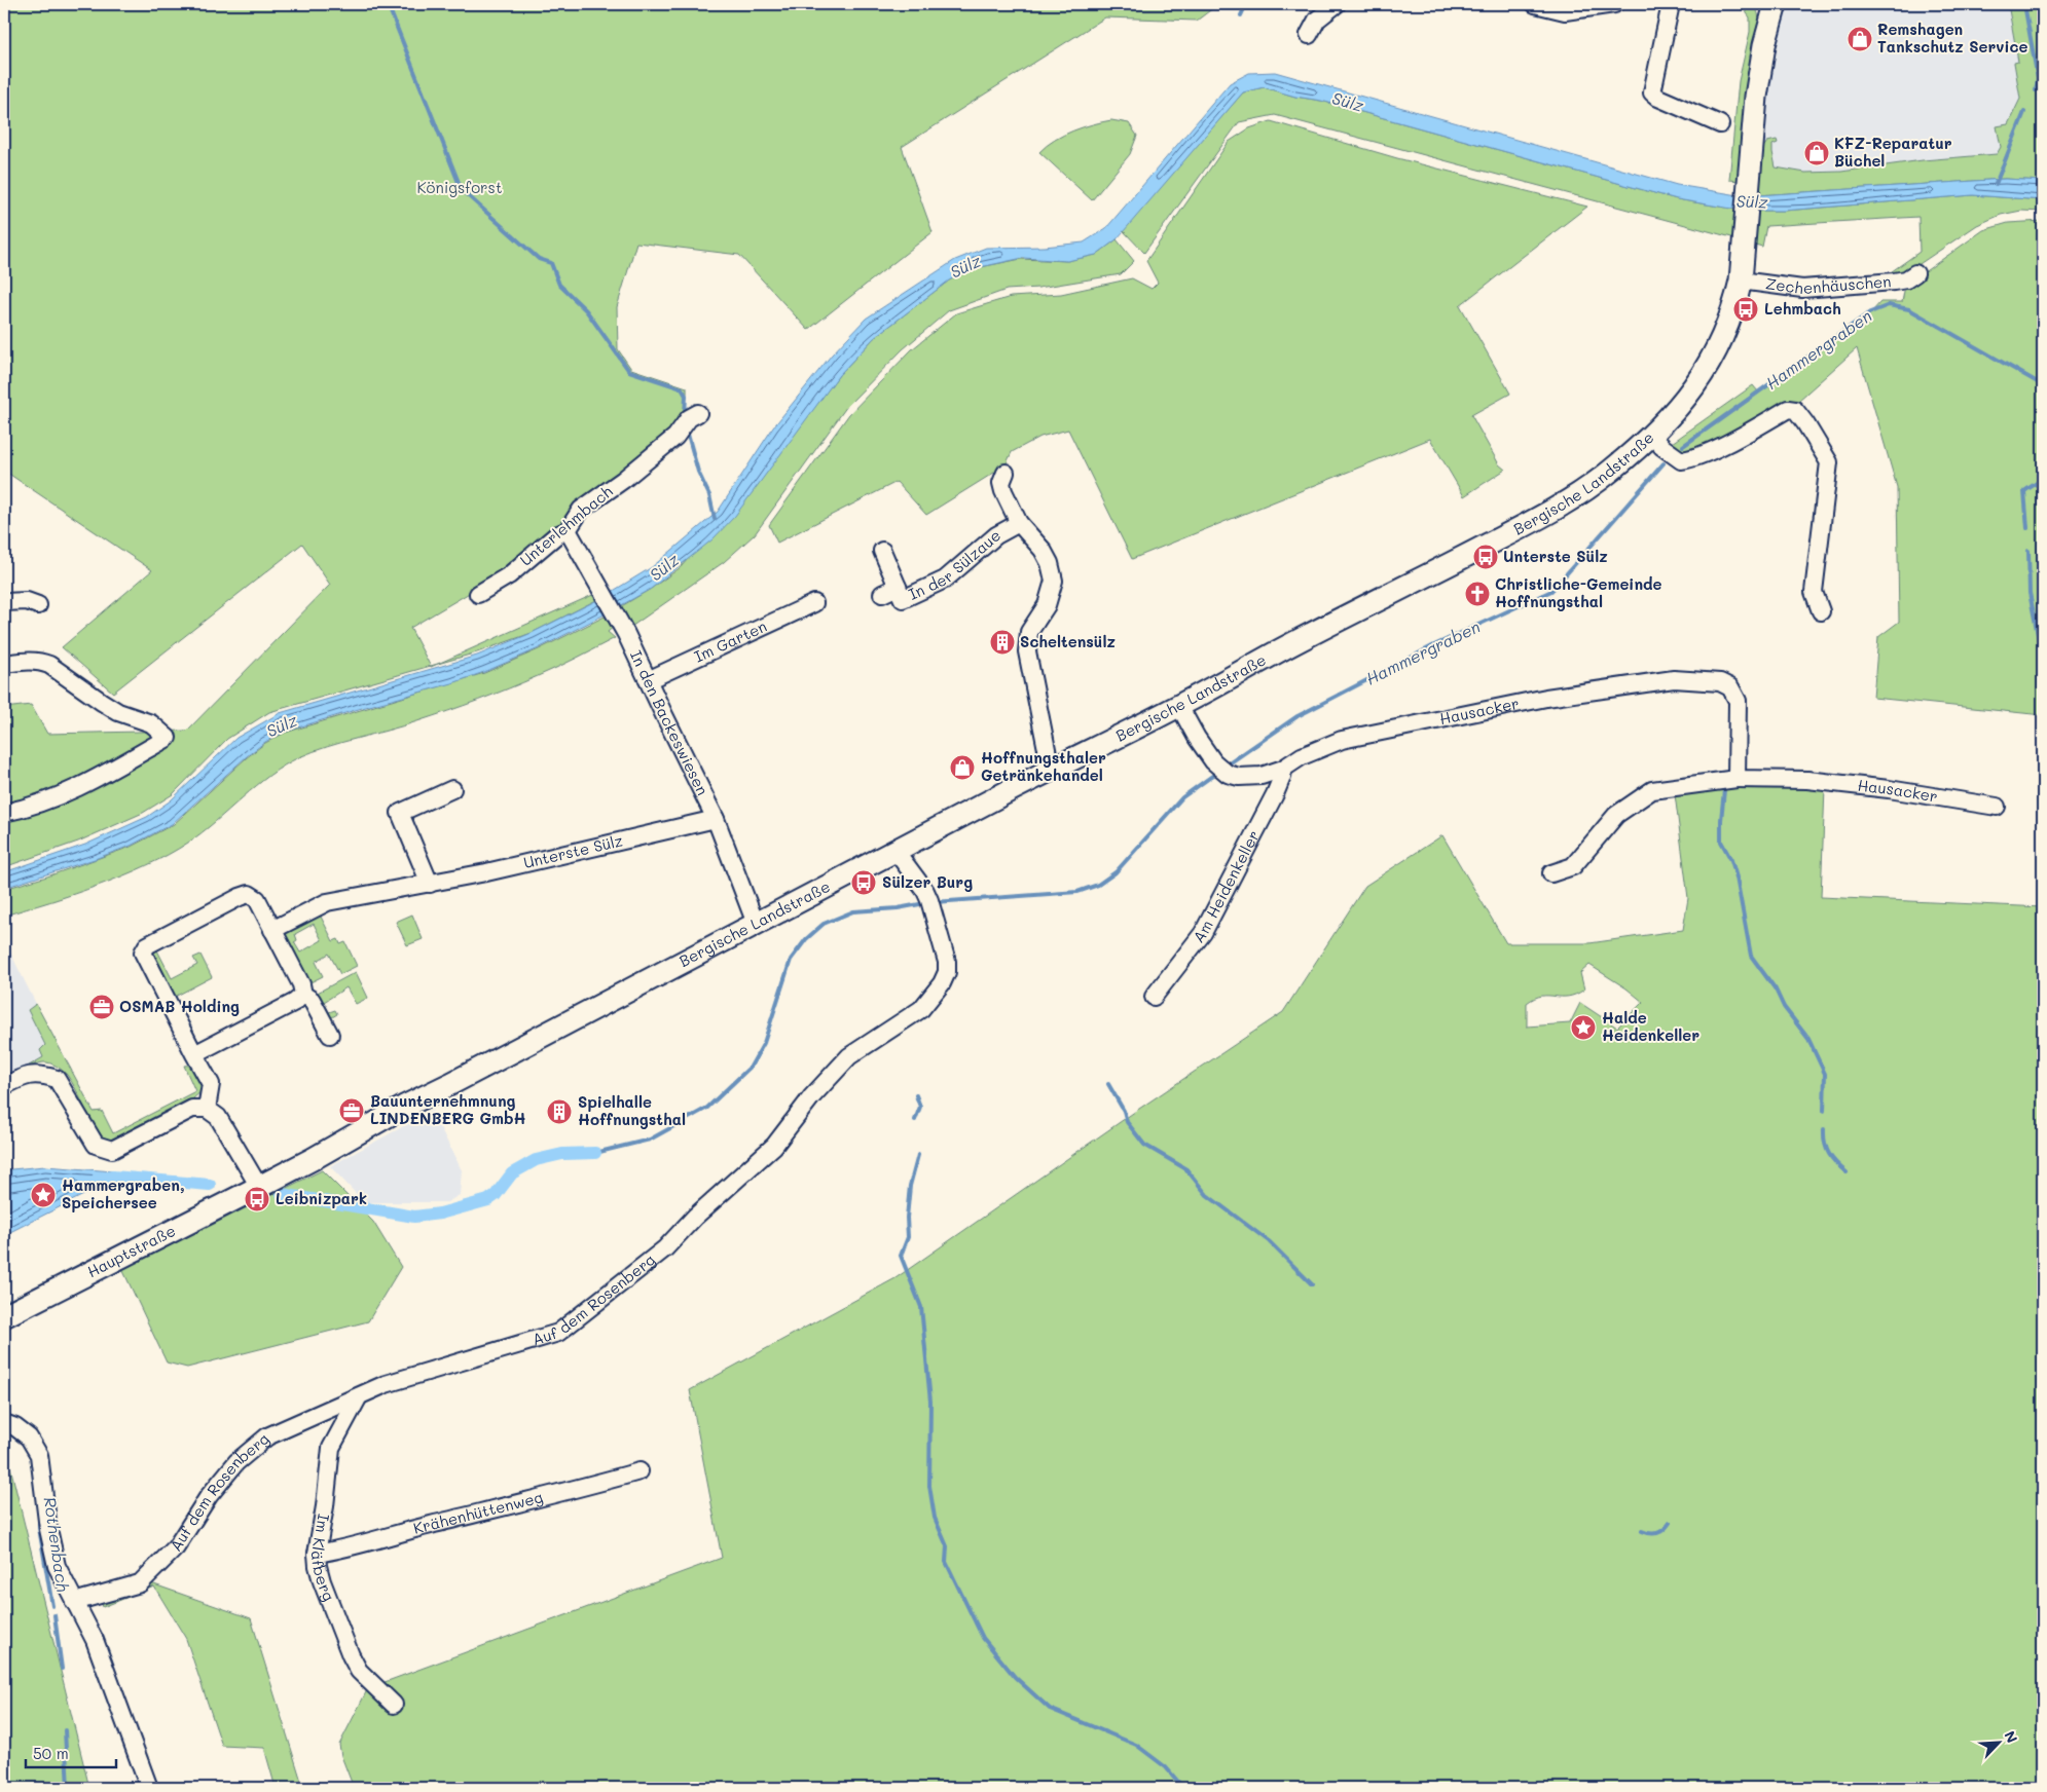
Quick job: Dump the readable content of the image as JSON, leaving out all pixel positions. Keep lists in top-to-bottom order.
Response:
{
  "streets": {
    "main road": ["Bergische Landstraße", "Hauptstraße"],
    "street": [
      "Zechenhäuschen",
      "Unterlehmbach",
      "In der Sülzaue",
      "Im Garten",
      "Hausacker",
      "In den Backeswiesen",
      "Unterste Sülz",
      "Am Heidenkeller",
      "Auf dem Rosenberg",
      "Krähenhüttenweg",
      "Im Kläfberg"
    ]
  },
  "crossings": [
    ["Zechenhäuschen", "Bergische Landstraße"],
    ["Bergische Landstraße", "Hausacker"],
    ["Bergische Landstraße", "In den Backeswiesen"],
    ["Bergische Landstraße", "Hauptstraße"],
    ["Bergische Landstraße", "Auf dem Rosenberg"],
    ["Unterlehmbach", "In den Backeswiesen"],
    ["Im Garten", "In den Backeswiesen"],
    ["Hausacker", "Am Heidenkeller"],
    ["In den Backeswiesen", "Unterste Sülz"],
    ["Auf dem Rosenberg", "Im Kläfberg"],
    ["Krähenhüttenweg", "Im Kläfberg"]
  ],
  "water": ["Sülz", "Hammergraben", "Rothenbach"],
  "parks": ["Königsforst"],
  "places": {
    "shop": ["Remshagen Tankschutz Service", "KFZ-Reparatur Büchel", "Hoffnungsthaler Getränkehandel"],
    "bus stop": [
      "Lehmbach",
      "Unterste Sülz",
      "Sülzer Burg",
      "Leibnizpark"
    ],
    "church": ["Christliche-Gemeinde Hoffnungsthal"],
    "building": ["Scheltensülz", "Spielhalle Hoffnungsthal"],
    "office": ["OSMAB Holding", "Bauunternehmnung LINDENBERG GmbH"],
    "place": ["Halde Heidenkeller", "Hammergraben, Speichersee"]
  },
  "scale_bar": "50 m",
  "north": "top right"
}
